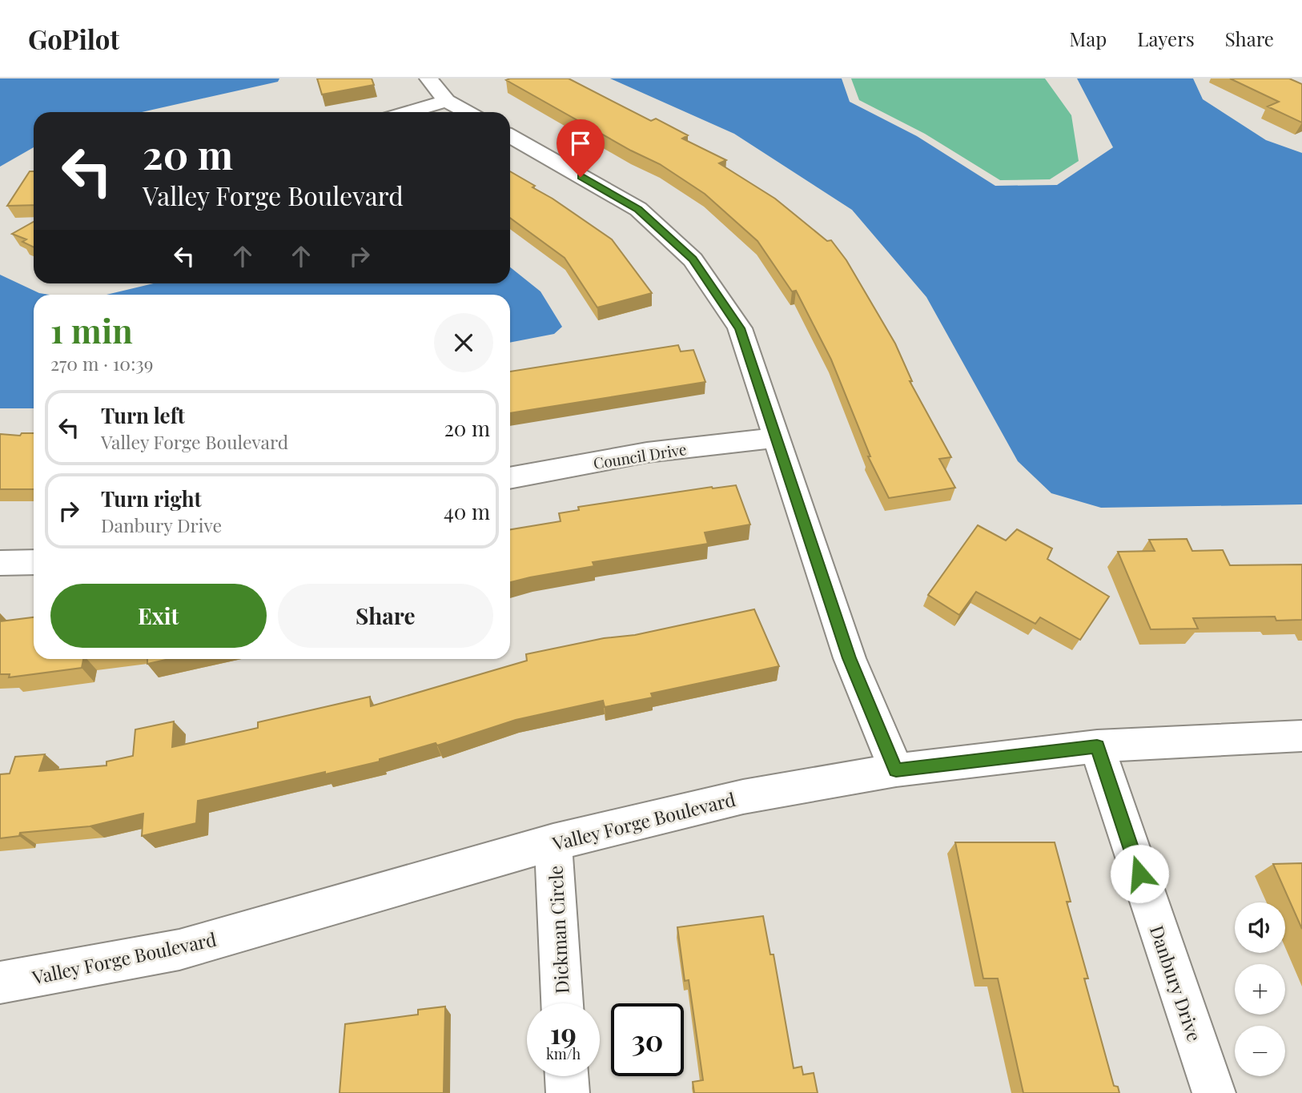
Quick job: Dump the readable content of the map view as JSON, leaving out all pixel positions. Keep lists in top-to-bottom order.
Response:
{
  "streets": {
    "street": [
      "Council Drive",
      "Valley Forge Boulevard",
      "Dickman Circle",
      "Danbury Drive"
    ]
  },
  "crossings": [
    ["Valley Forge Boulevard", "Dickman Circle"],
    ["Valley Forge Boulevard", "Danbury Drive"]
  ],
  "page": {
    "header": "GoPilot",
    "nav": ["Map", "Layers", "Share"],
    "turn": ["20 m", "Valley Forge Boulevard"],
    "heading": ["1 min", "270 m · 10:39"],
    "list": [
      {
        "name": "Turn left",
        "note": "Valley Forge Boulevard",
        "value": "20 m"
      },
      {
        "name": "Turn right",
        "note": "Danbury Drive",
        "value": "40 m"
      }
    ],
    "buttons": ["Exit", "Share"],
    "map_buttons": ["+", "−"],
    "speed": "19 km/h",
    "limit": "30"
  }
}
